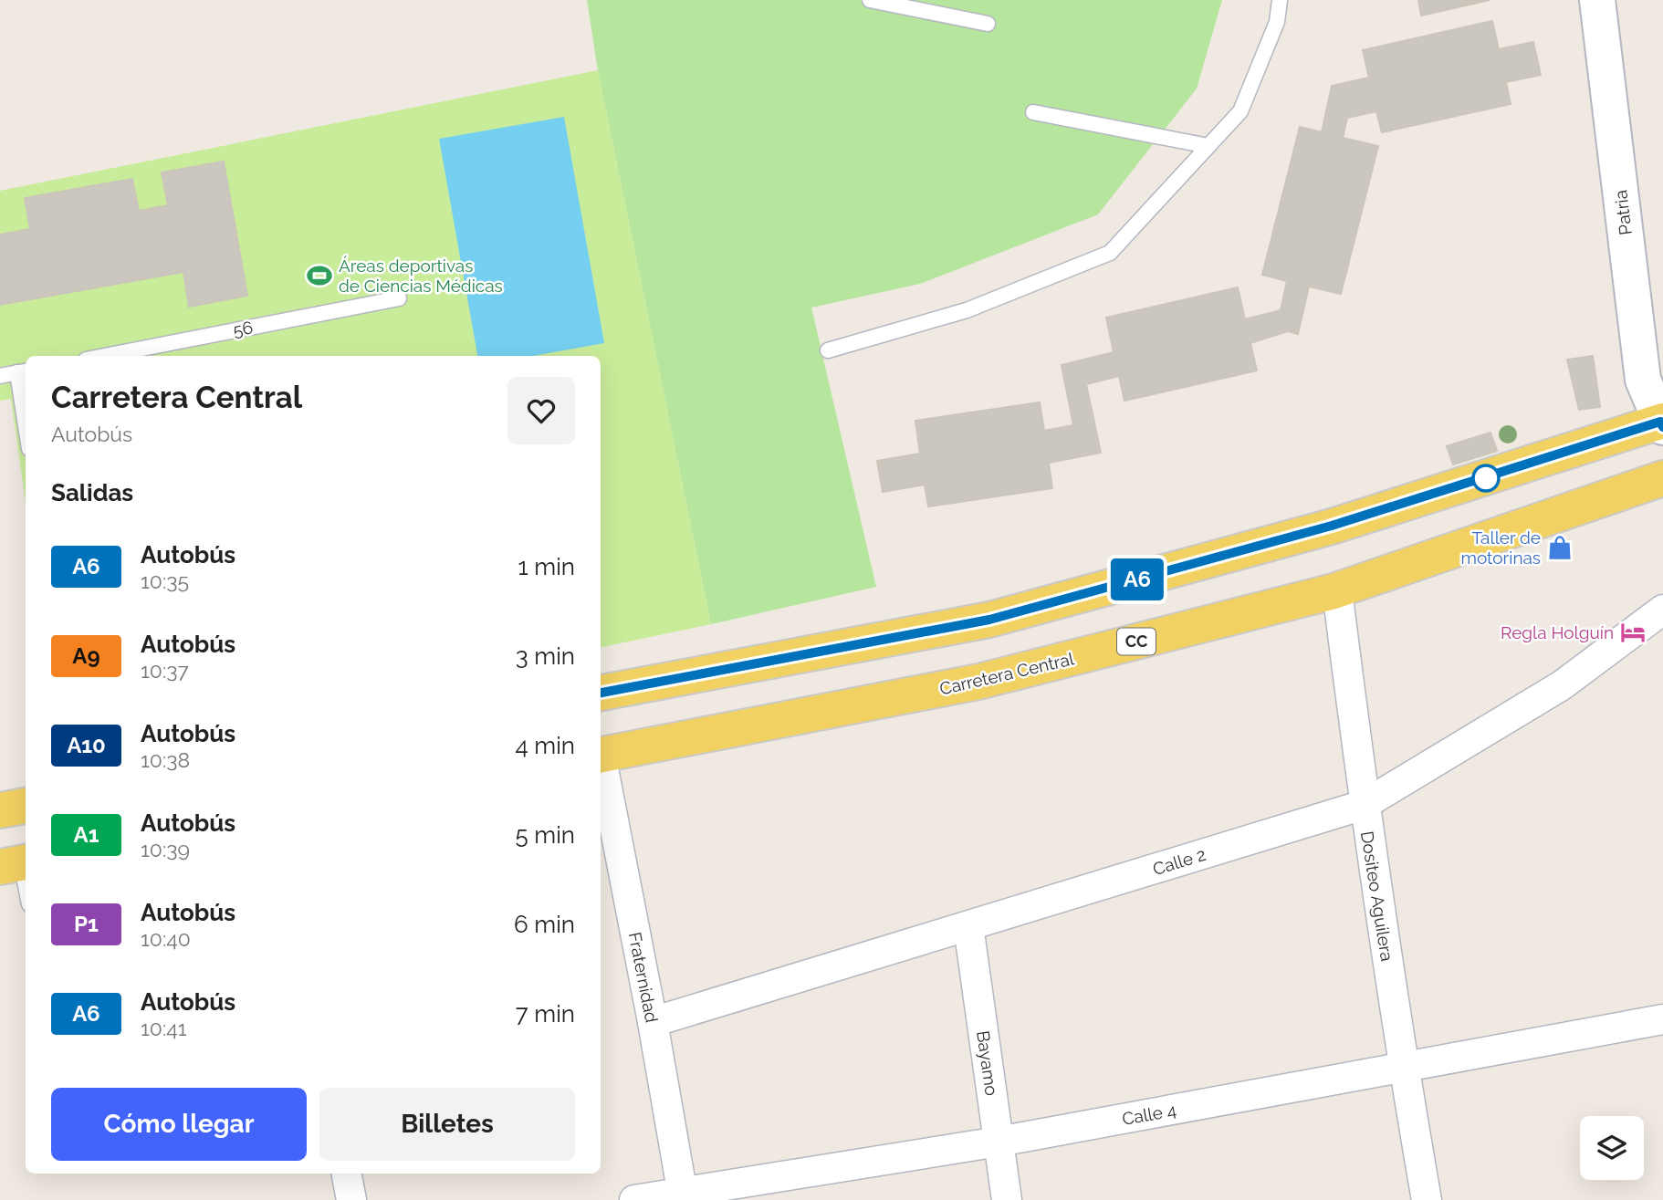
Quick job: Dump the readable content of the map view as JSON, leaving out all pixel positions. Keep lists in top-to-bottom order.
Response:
{
  "streets": {
    "main road": ["CC", "Carretera Central"],
    "street": [
      "Patria",
      "Calle 2",
      "Dositeo Aguilera",
      "Fraternidad",
      "Bayamo",
      "Calle 4"
    ],
    "lane": ["56"]
  },
  "crossings": [
    ["Carretera Central", "Dositeo Aguilera"],
    ["Calle 2", "Dositeo Aguilera"],
    ["Calle 2", "Fraternidad"],
    ["Calle 2", "Bayamo"],
    ["Dositeo Aguilera", "Calle 4"],
    ["Fraternidad", "Calle 4"],
    ["Bayamo", "Calle 4"]
  ],
  "places": {
    "sports": ["Áreas deportivas de Ciencias Médicas"],
    "shop": ["Taller de motorinas"],
    "hotel": ["Regla Holguín"]
  },
  "lines": ["bus line A6"],
  "page": {
    "on_map": "A6",
    "heading": [
      ["Carretera Central", "Autobús"],
      "Salidas"
    ],
    "list": [
      {
        "mark": "A6",
        "name": "Autobús",
        "note": "10:35",
        "value": "1 min"
      },
      {
        "mark": "A9",
        "name": "Autobús",
        "note": "10:37",
        "value": "3 min"
      },
      {
        "mark": "A10",
        "name": "Autobús",
        "note": "10:38",
        "value": "4 min"
      },
      {
        "mark": "A1",
        "name": "Autobús",
        "note": "10:39",
        "value": "5 min"
      },
      {
        "mark": "P1",
        "name": "Autobús",
        "note": "10:40",
        "value": "6 min"
      },
      {
        "mark": "A6",
        "name": "Autobús",
        "note": "10:41",
        "value": "7 min"
      }
    ],
    "buttons": ["Cómo llegar", "Billetes"]
  }
}
